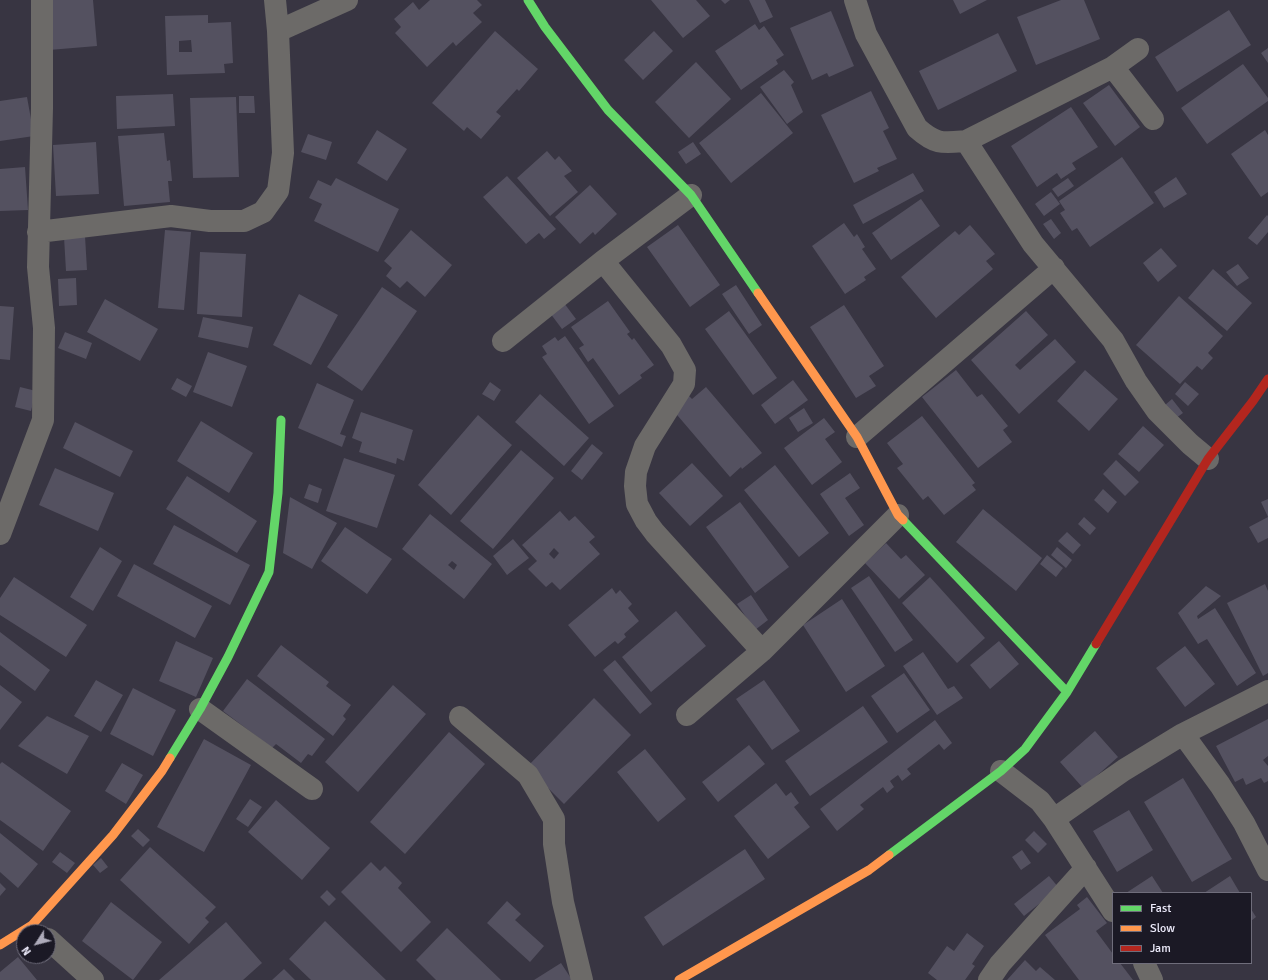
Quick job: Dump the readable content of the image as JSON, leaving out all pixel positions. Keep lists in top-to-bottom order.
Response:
{
  "legend": ["Fast", "Slow", "Jam"],
  "north": "bottom left"
}
